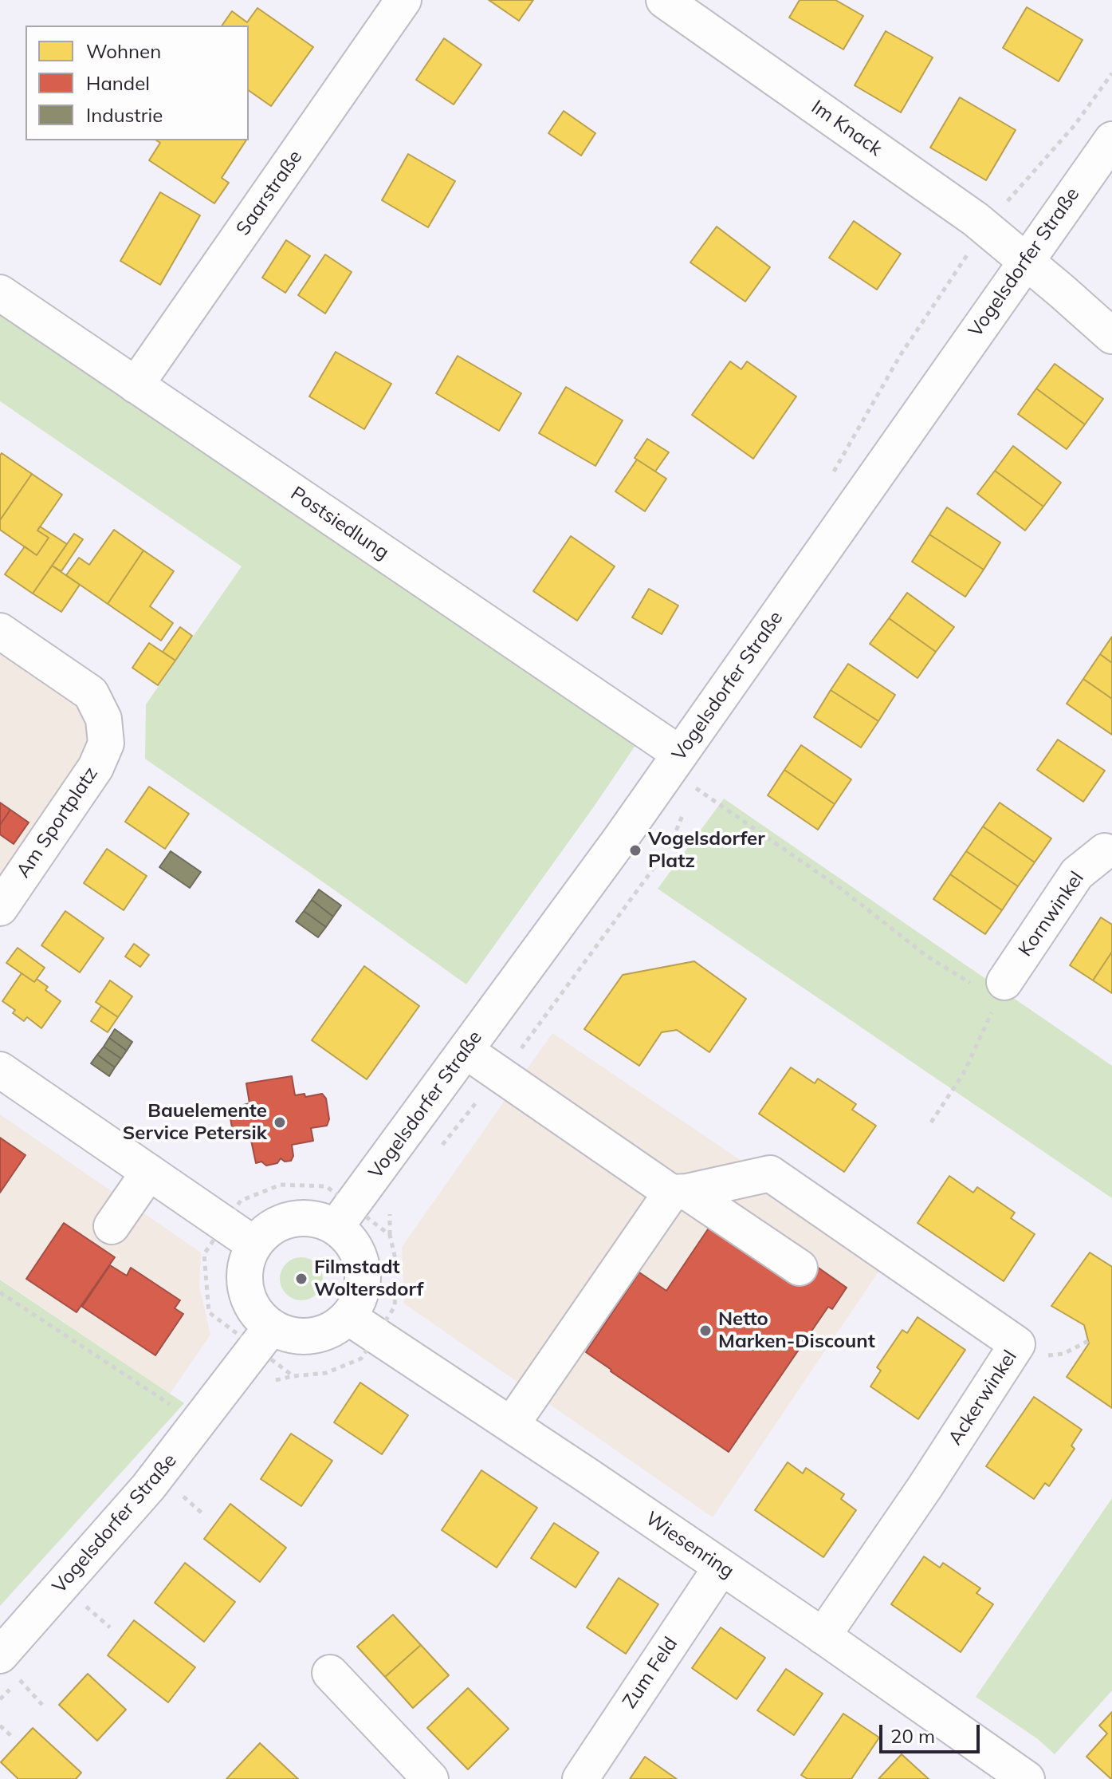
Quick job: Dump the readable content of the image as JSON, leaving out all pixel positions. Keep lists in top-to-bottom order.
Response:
{
  "streets": {
    "street": [
      "Im Knack",
      "Saarstraße",
      "Vogelsdorfer Straße",
      "Postsiedlung",
      "Am Sportplatz",
      "Kornwinkel",
      "Ackerwinkel",
      "Wiesenring",
      "Zum Feld"
    ]
  },
  "crossings": [
    ["Im Knack", "Vogelsdorfer Straße"],
    ["Saarstraße", "Postsiedlung"],
    ["Vogelsdorfer Straße", "Postsiedlung"],
    ["Vogelsdorfer Straße", "Wiesenring"],
    ["Ackerwinkel", "Wiesenring"],
    ["Wiesenring", "Zum Feld"]
  ],
  "places": [
    "Vogelsdorfer Platz",
    "Bauelemente Service Petersik",
    "Filmstadt Woltersdorf",
    "Netto Marken-Discount"
  ],
  "legend": ["Wohnen", "Handel", "Industrie"],
  "scale_bar": "20 m"
}
